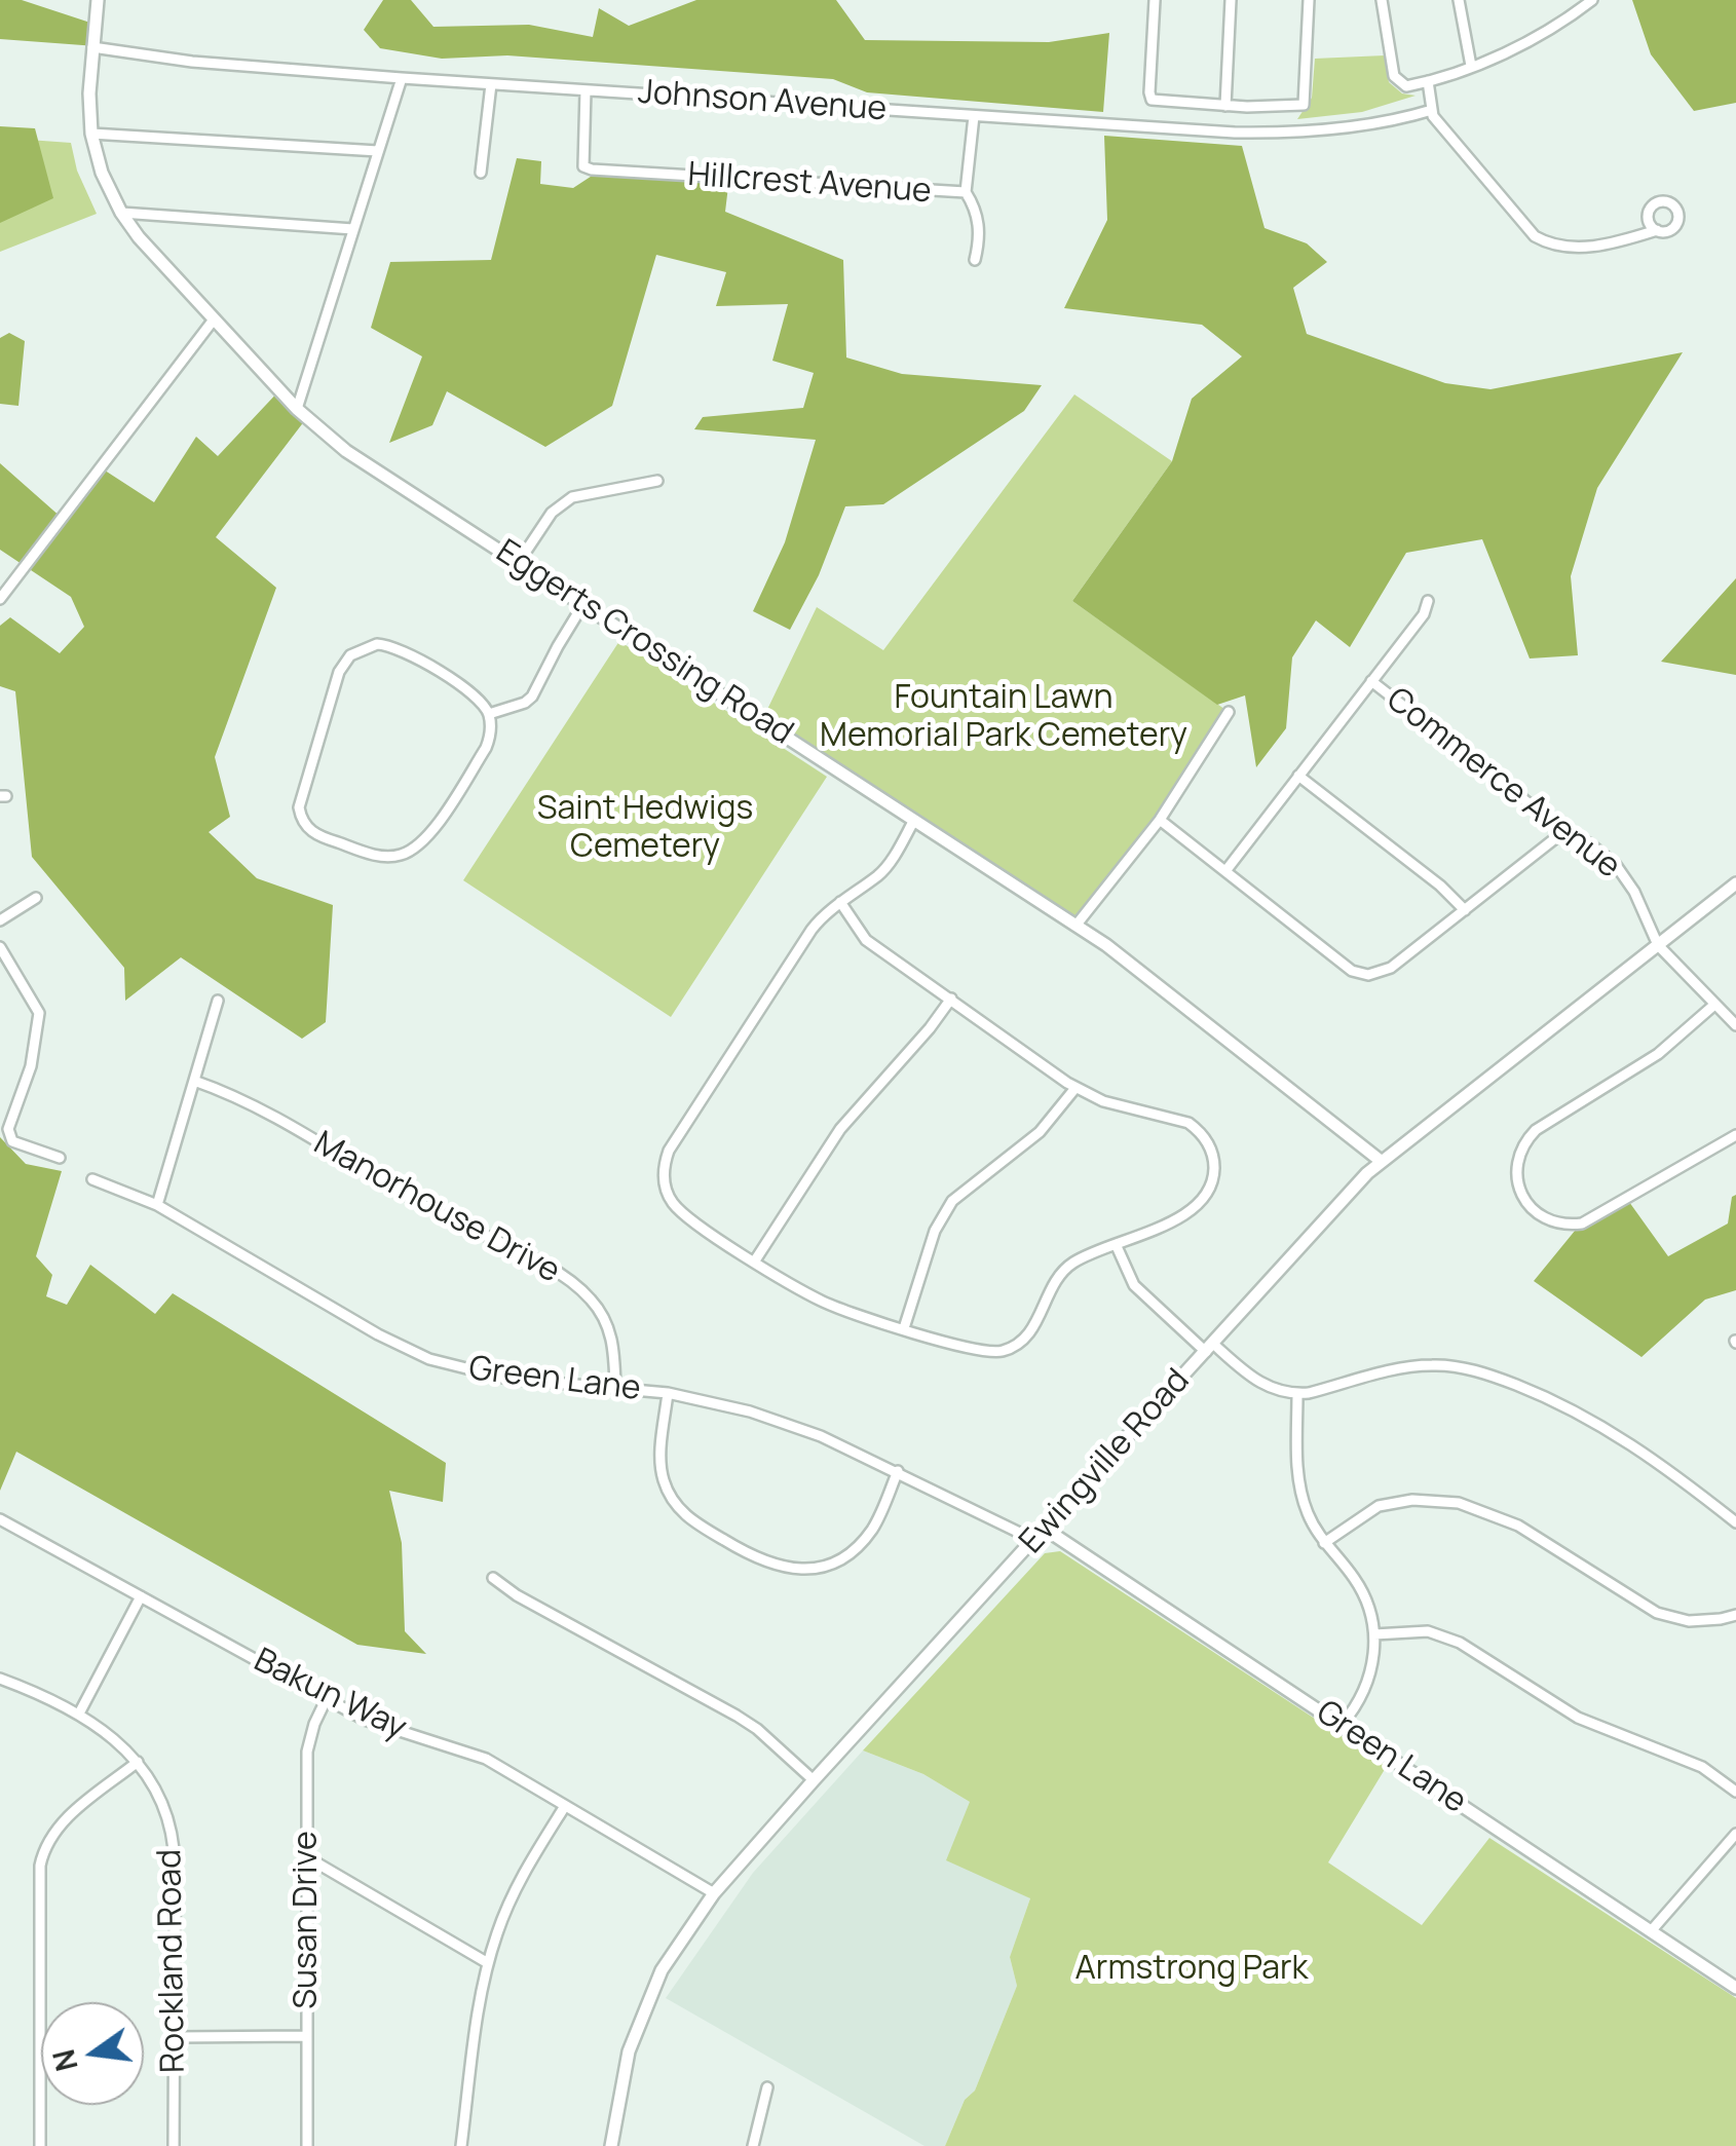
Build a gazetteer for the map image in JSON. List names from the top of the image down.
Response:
{
  "streets": {
    "street": [
      "Johnson Avenue",
      "Hillcrest Avenue",
      "Eggerts Crossing Road",
      "Commerce Avenue",
      "Manorhouse Drive",
      "Green Lane",
      "Ewingville Road",
      "Bakun Way",
      "Susan Drive",
      "Rockland Road"
    ]
  },
  "crossings": [
    ["Johnson Avenue", "Hillcrest Avenue"],
    ["Johnson Avenue", "Eggerts Crossing Road"],
    ["Eggerts Crossing Road", "Ewingville Road"],
    ["Commerce Avenue", "Ewingville Road"],
    ["Manorhouse Drive", "Green Lane"],
    ["Green Lane", "Ewingville Road"],
    ["Ewingville Road", "Bakun Way"],
    ["Bakun Way", "Susan Drive"]
  ],
  "parks": ["Fountain Lawn Memorial Park Cemetery", "Saint Hedwigs Cemetery", "Armstrong Park"],
  "north": "left"
}
